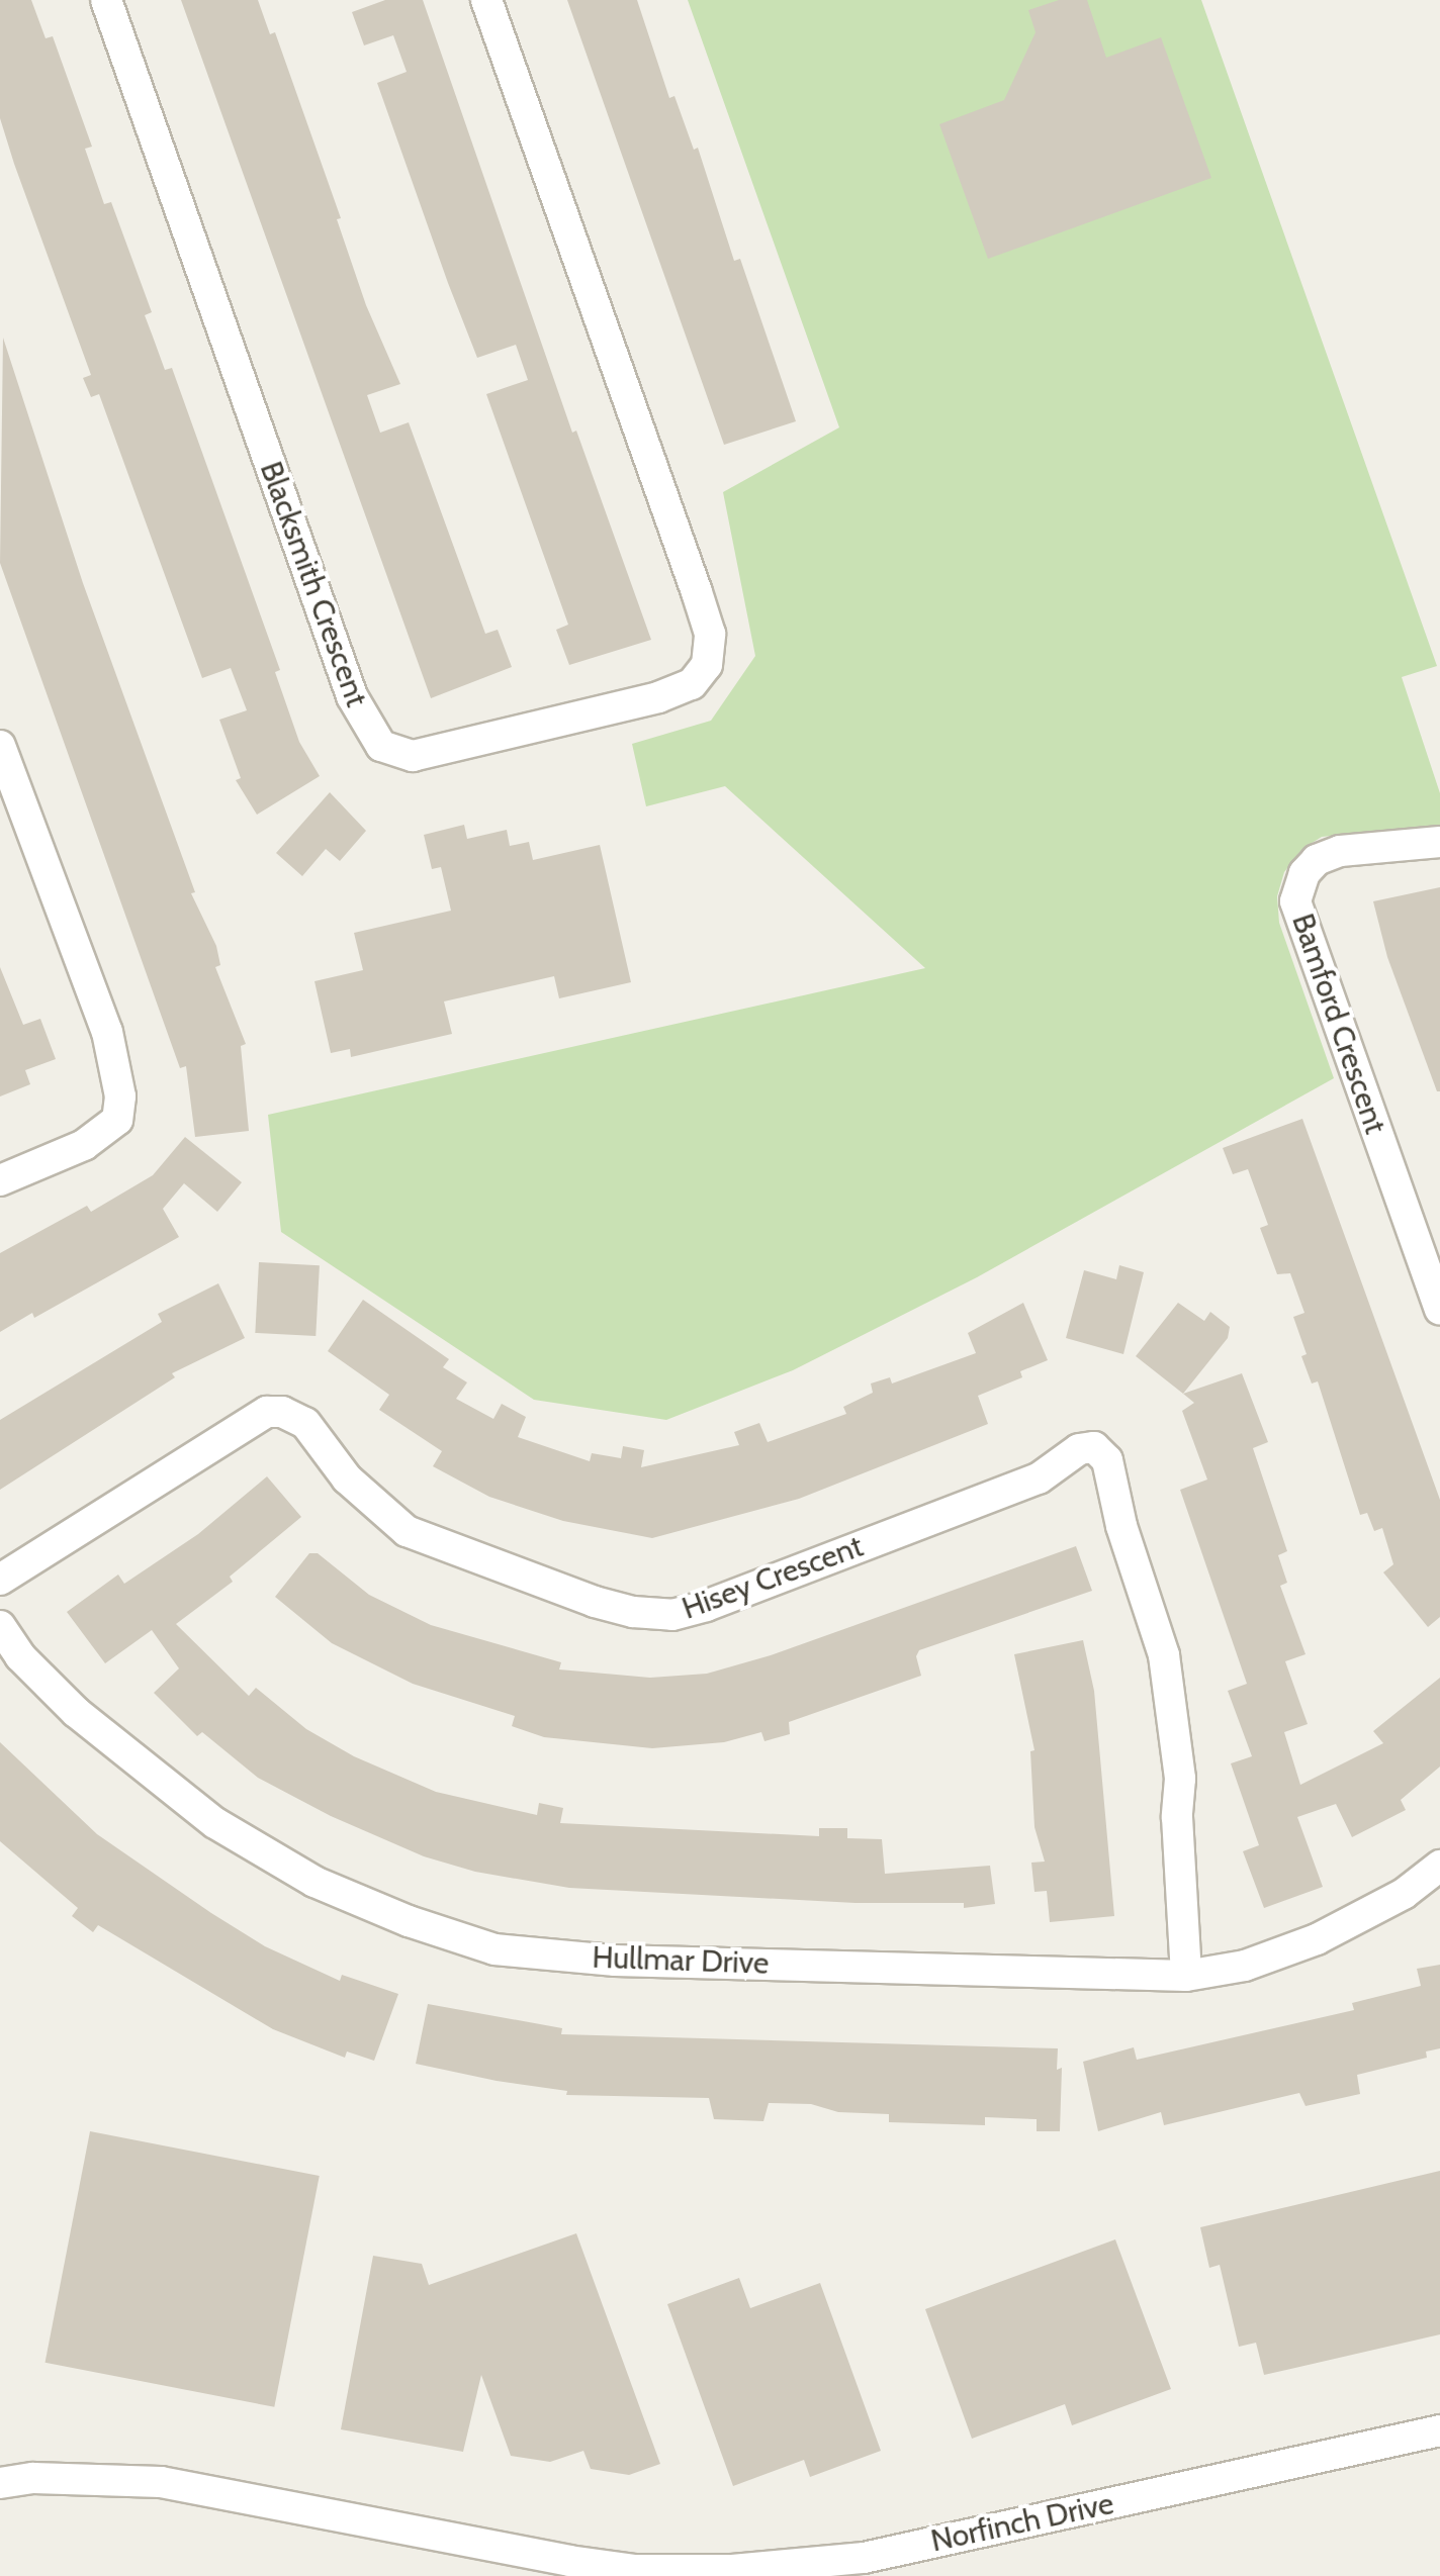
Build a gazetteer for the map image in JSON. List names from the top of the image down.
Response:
{
  "streets": {
    "street": [
      "Blacksmith Crescent",
      "Bamford Crescent",
      "Hisey Crescent",
      "Hullmar Drive",
      "Norfinch Drive"
    ]
  },
  "crossings": [
    ["Hisey Crescent", "Hullmar Drive"]
  ]
}
